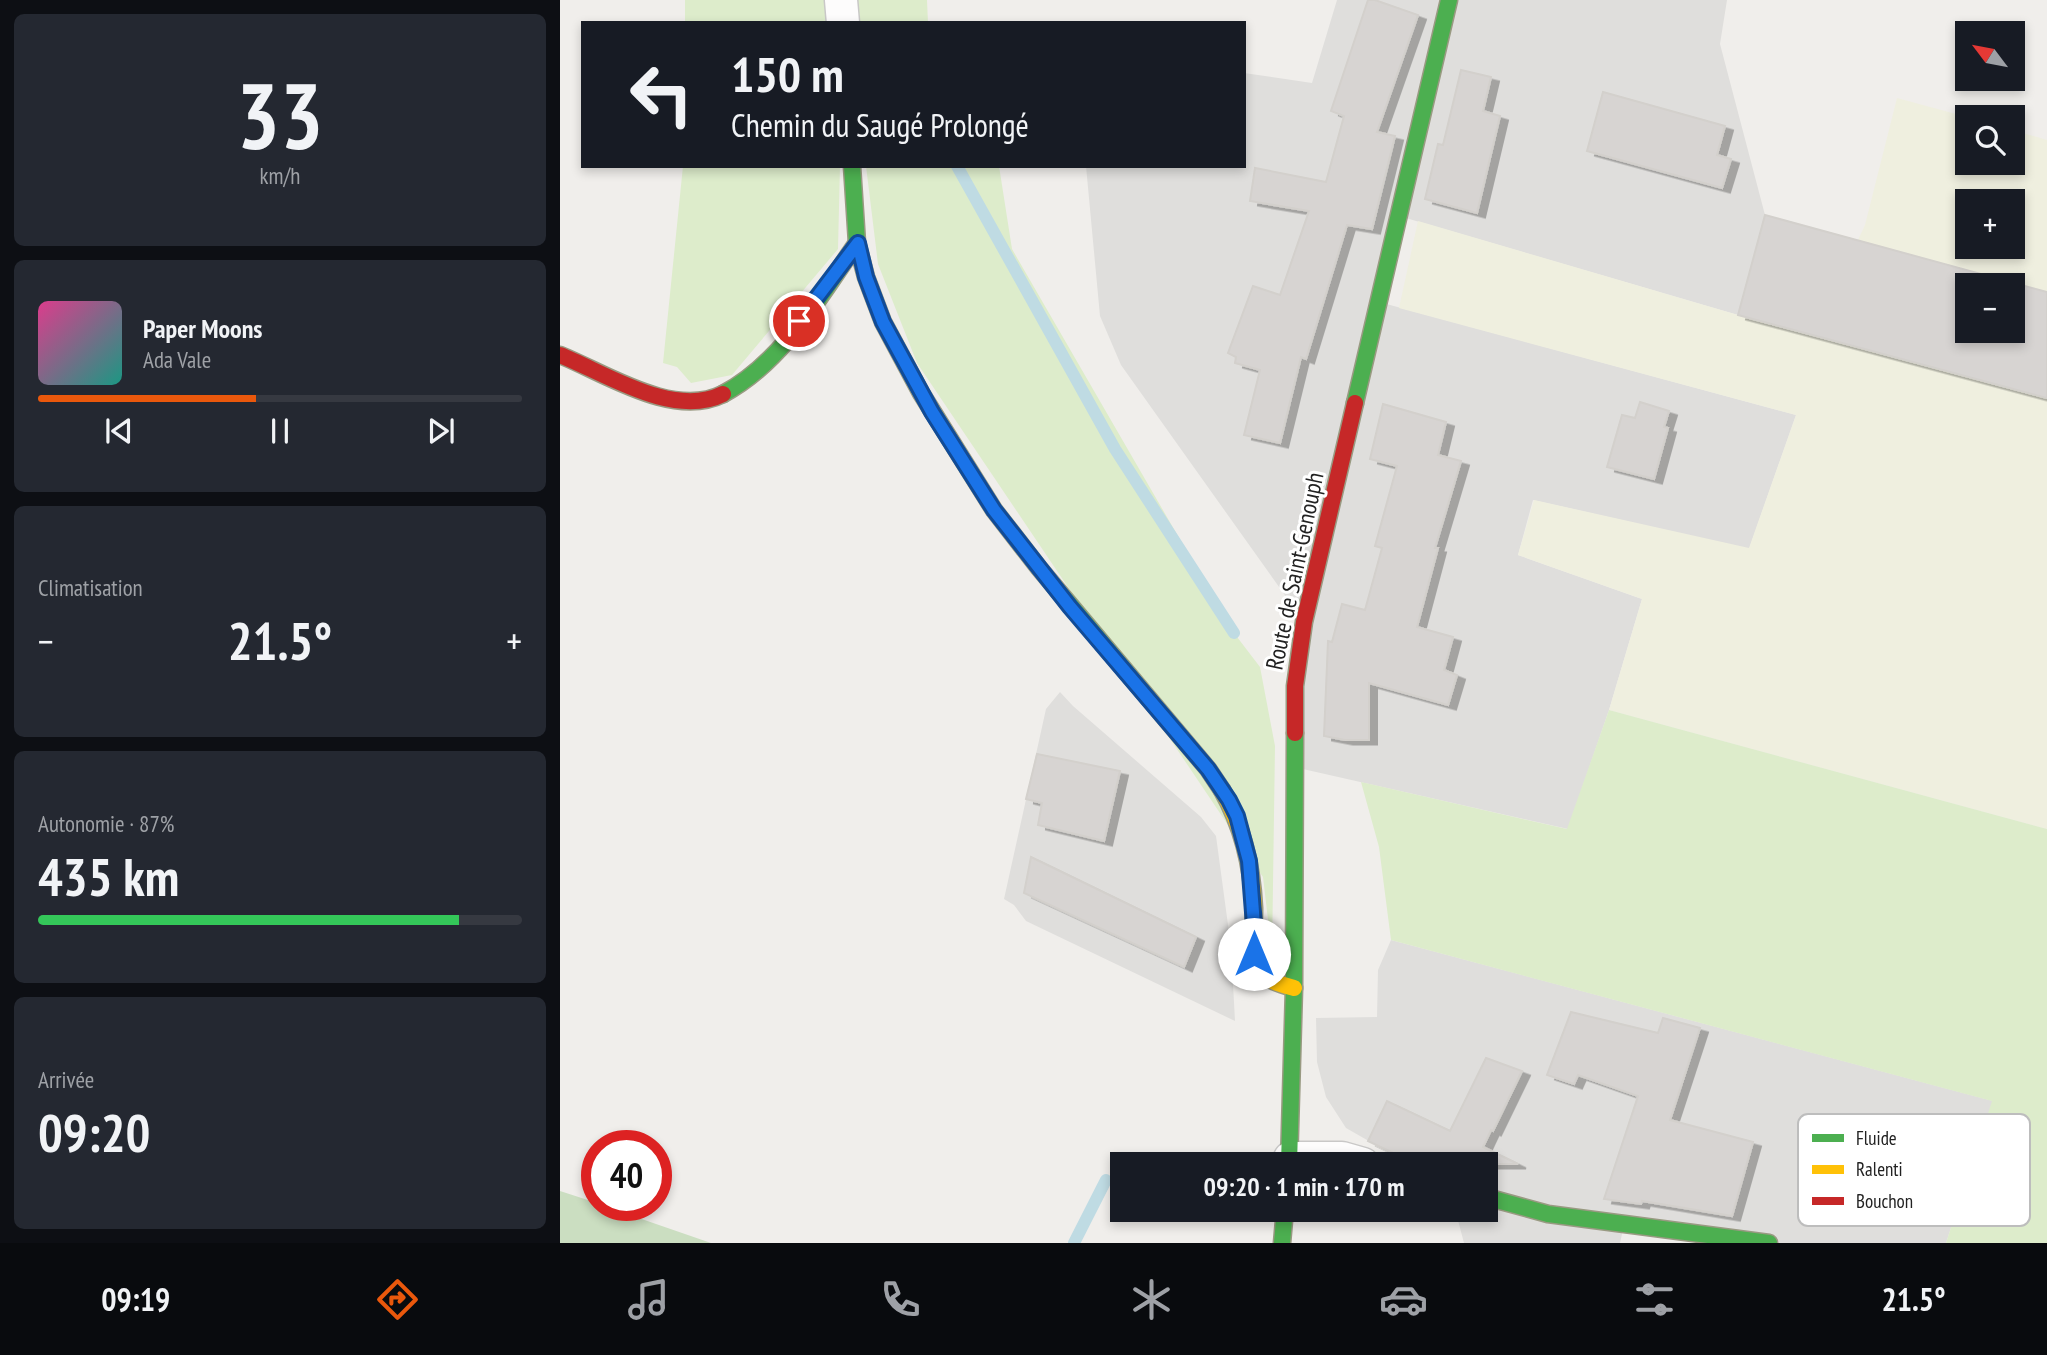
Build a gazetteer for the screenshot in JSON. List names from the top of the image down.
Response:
{
  "streets": {
    "street": ["Route de Saint-Genouph"]
  },
  "legend": ["Fluide", "Ralenti", "Bouchon"],
  "north": "top left",
  "page": {
    "tile": [
      ["33", "km/h"],
      "Climatisation",
      ["Autonomie · 87%", "435 km"],
      ["Arrivée", "09:20"]
    ],
    "map_buttons": ["+", "−"],
    "turn": ["150 m", "Chemin du Saugé Prolongé"],
    "song": ["Paper Moons", "Ada Vale"],
    "heat": ["−", "21.5°", "+"],
    "limit": "40",
    "trip": "09:20 · 1 min · 170 m",
    "tabs": ["09:19", "21.5°"]
  }
}
